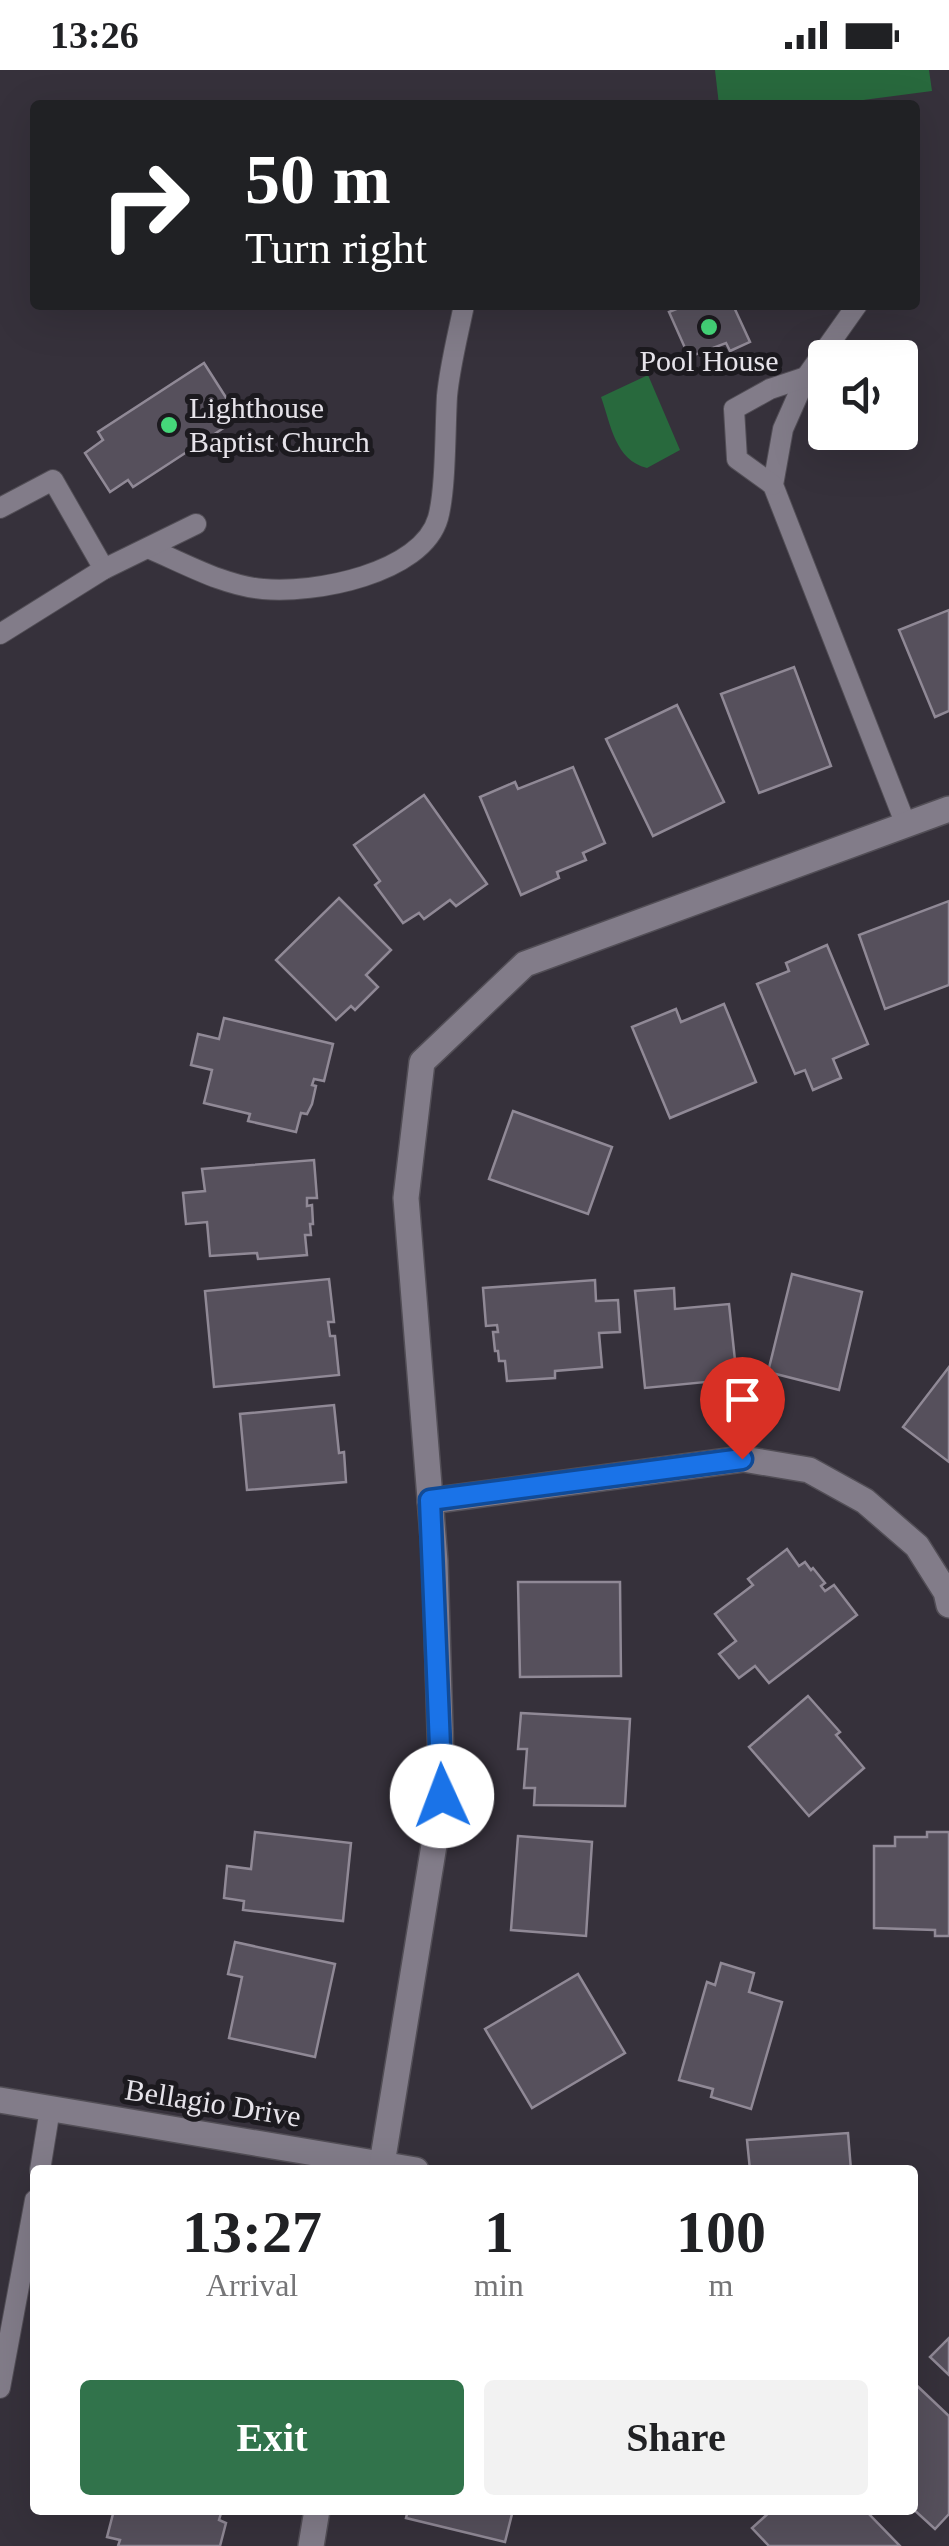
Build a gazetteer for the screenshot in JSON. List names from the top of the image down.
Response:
{
  "streets": {
    "street": ["Bellagio Drive"]
  },
  "places": ["Pool House", "Lighthouse Baptist Church"],
  "page": {
    "status": "13:26",
    "turn": ["50 m", "Turn right"],
    "eta": [
      "13:27",
      "Arrival",
      "1",
      "min",
      "100",
      "m"
    ],
    "buttons": ["Exit", "Share"]
  }
}
